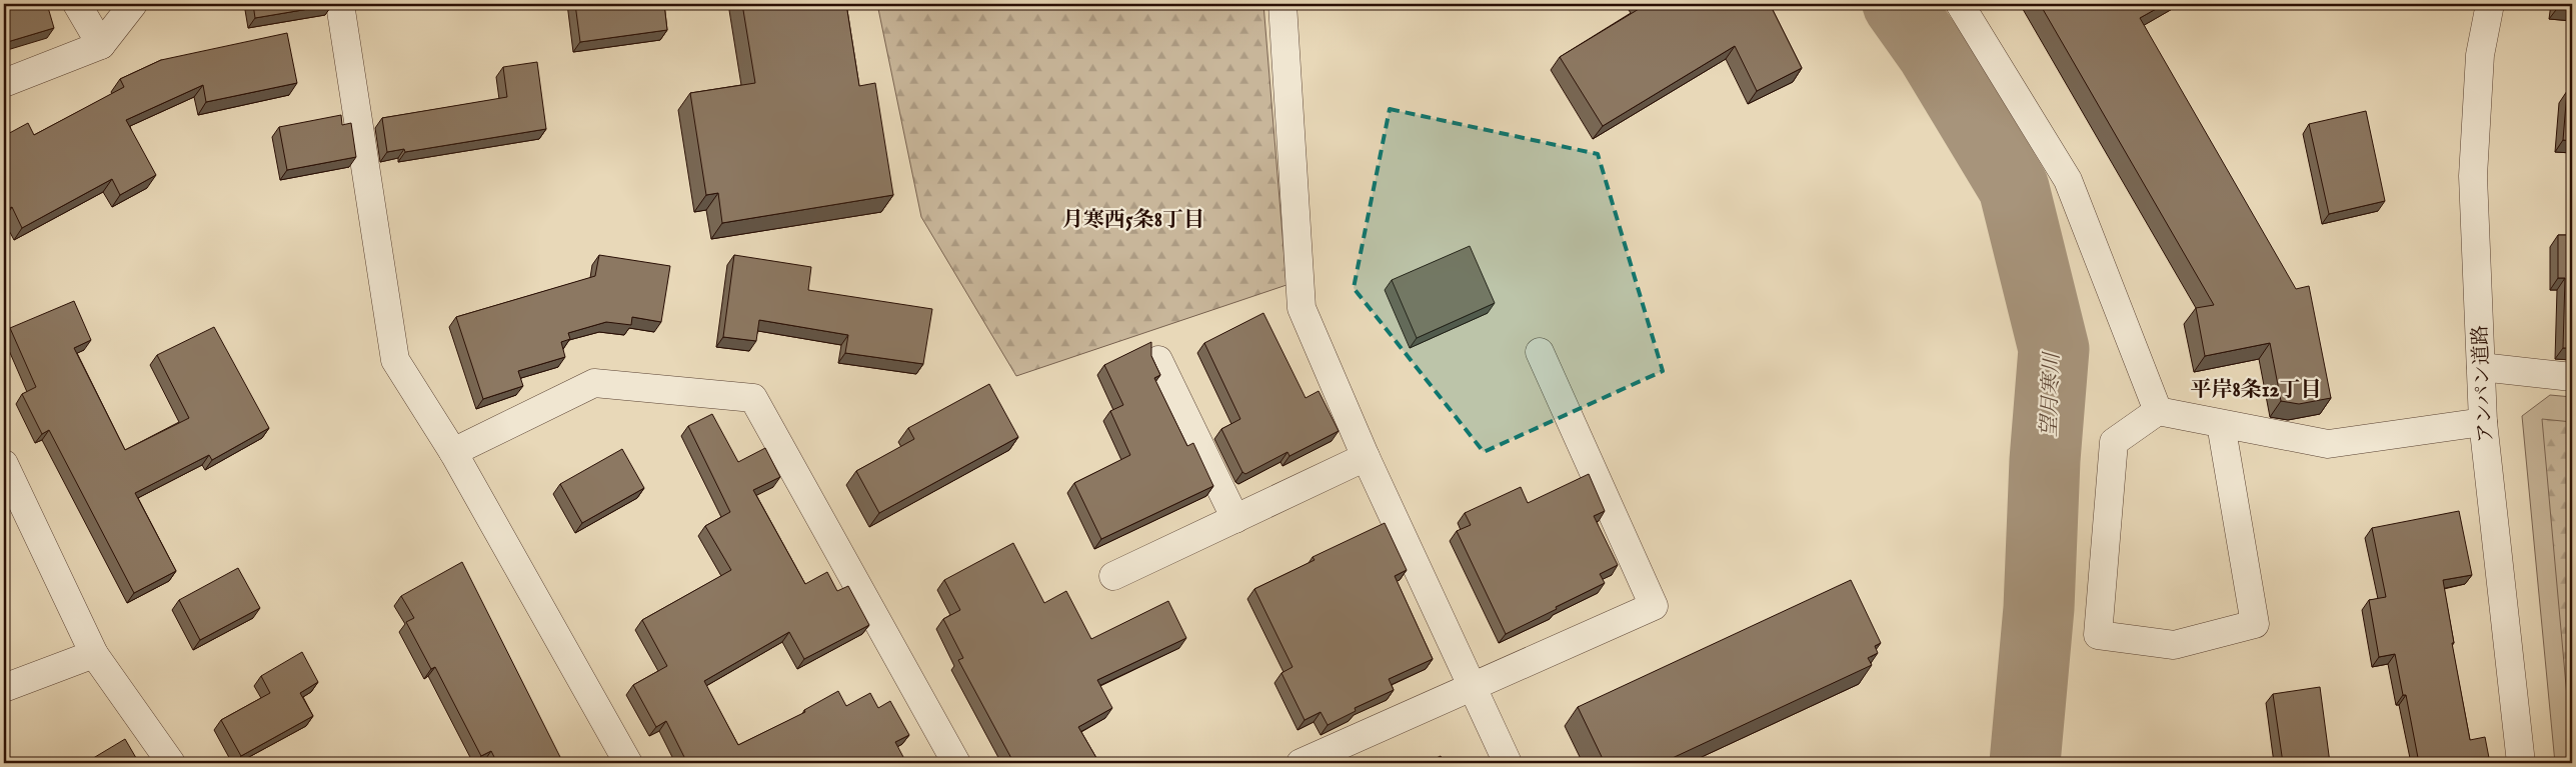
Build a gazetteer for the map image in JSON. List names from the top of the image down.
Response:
{
  "streets": {
    "street": ["アンパン道路"]
  },
  "districts": ["月寒西5条8丁目", "平岸8条12丁目"],
  "water": ["望月寒川"]
}
